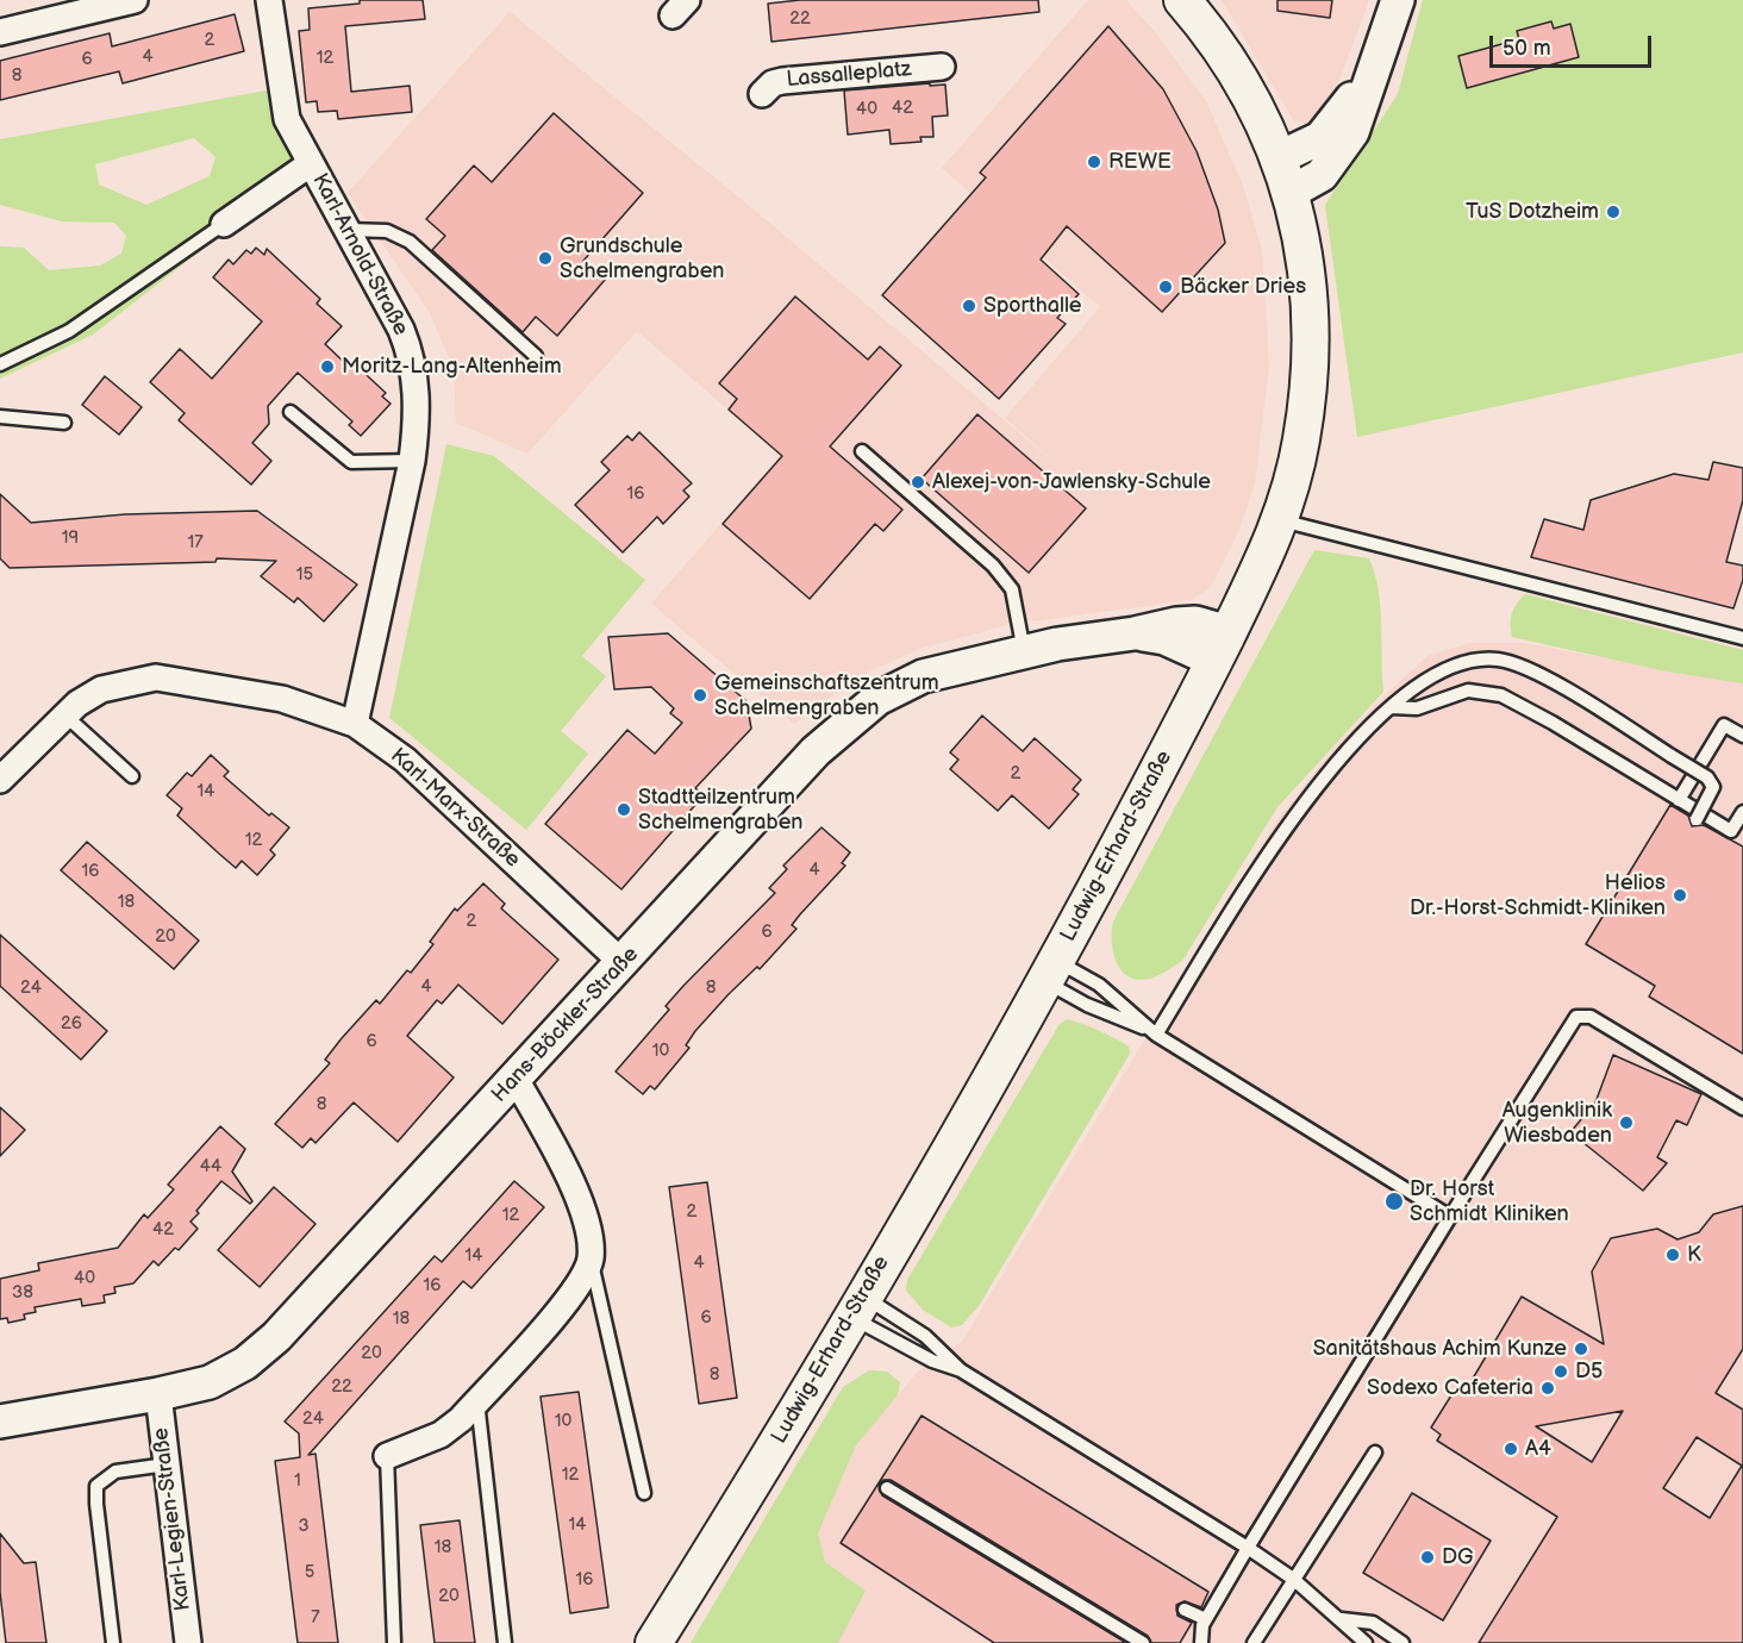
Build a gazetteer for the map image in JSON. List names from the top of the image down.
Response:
{
  "streets": {
    "main road": ["Ludwig-Erhard-Straße"],
    "street": [
      "Lassalleplatz",
      "Karl-Arnold-Straße",
      "Karl-Marx-Straße",
      "Hans-Böckler-Straße",
      "Karl-Legien-Straße"
    ]
  },
  "crossings": [
    ["Karl-Arnold-Straße", "Karl-Marx-Straße"],
    ["Karl-Marx-Straße", "Hans-Böckler-Straße"],
    ["Ludwig-Erhard-Straße", "Hans-Böckler-Straße"],
    ["Hans-Böckler-Straße", "Karl-Legien-Straße"]
  ],
  "places": [
    "REWE",
    "TuS Dotzheim",
    "Grundschule Schelmengraben",
    "Bäcker Dries",
    "Sporthalle",
    "Moritz-Lang-Altenheim",
    "Alexej-von-Jawlensky-Schule",
    "Gemeinschaftszentrum Schelmengraben",
    "Stadtteilzentrum Schelmengraben",
    "Helios Dr.-Horst-Schmidt-Kliniken",
    "Augenklinik Wiesbaden",
    "Dr. Horst Schmidt Kliniken",
    "K",
    "Sanitätshaus Achim Kunze",
    "D5",
    "Sodexo Cafeteria",
    "A4",
    "DG"
  ],
  "house_numbers": [
    "22",
    "2",
    "4",
    "12",
    "6",
    "8",
    "42",
    "40",
    "16",
    "19",
    "17",
    "15",
    "2",
    "14",
    "12",
    "4",
    "16",
    "18",
    "2",
    "6",
    "20",
    "4",
    "24",
    "8",
    "26",
    "6",
    "10",
    "8",
    "44",
    "2",
    "12",
    "42",
    "14",
    "4",
    "40",
    "16",
    "38",
    "6",
    "18",
    "20",
    "8",
    "22",
    "24",
    "10",
    "12",
    "1",
    "14",
    "3",
    "18",
    "5",
    "16",
    "20",
    "7"
  ],
  "scale_bar": "50 m"
}
